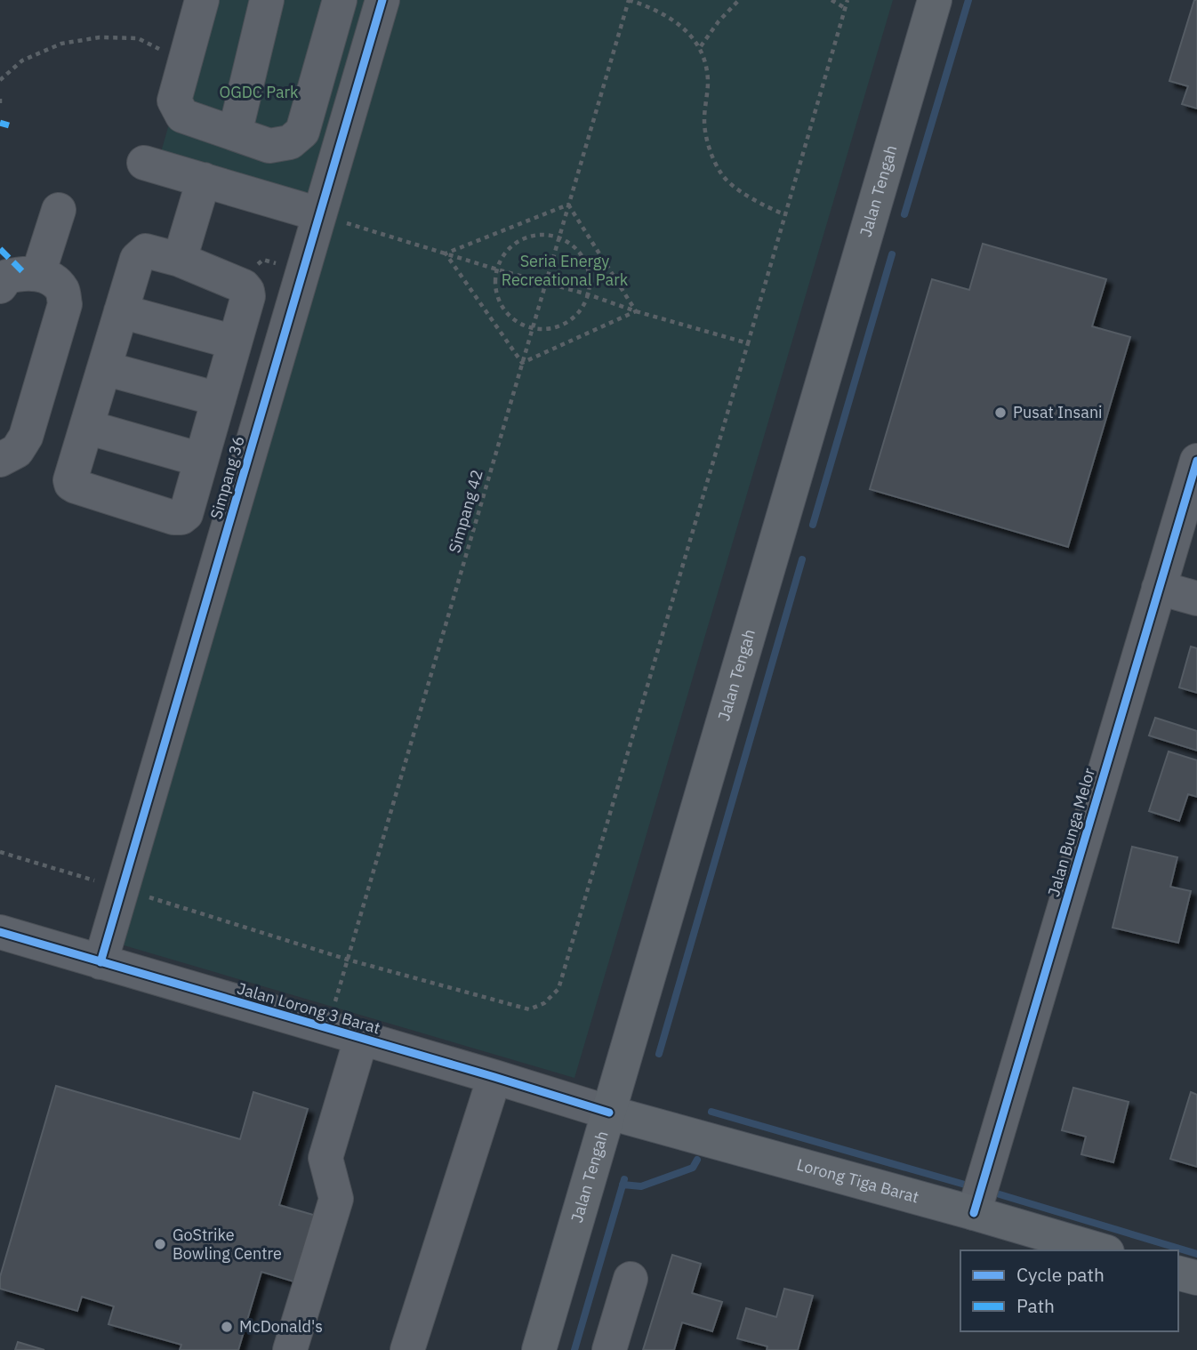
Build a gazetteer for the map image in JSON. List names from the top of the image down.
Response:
{
  "streets": {
    "main road": ["Jalan Tengah", "Lorong Tiga Barat"],
    "street": ["Simpang 36", "Jalan Bunga Melor", "Jalan Lorong 3 Barat"],
    "path": ["Simpang 42"]
  },
  "crossings": [
    ["Jalan Tengah", "Jalan Lorong 3 Barat"],
    ["Jalan Tengah", "Lorong Tiga Barat"],
    ["Simpang 36", "Jalan Lorong 3 Barat"],
    ["Simpang 42", "Jalan Lorong 3 Barat"],
    ["Jalan Bunga Melor", "Lorong Tiga Barat"],
    ["Jalan Lorong 3 Barat", "Lorong Tiga Barat"]
  ],
  "parks": ["OGDC Park", "Seria Energy Recreational Park"],
  "places": ["Pusat Insani", "GoStrike Bowling Centre", "McDonald's"],
  "legend": ["Cycle path", "Path"]
}
